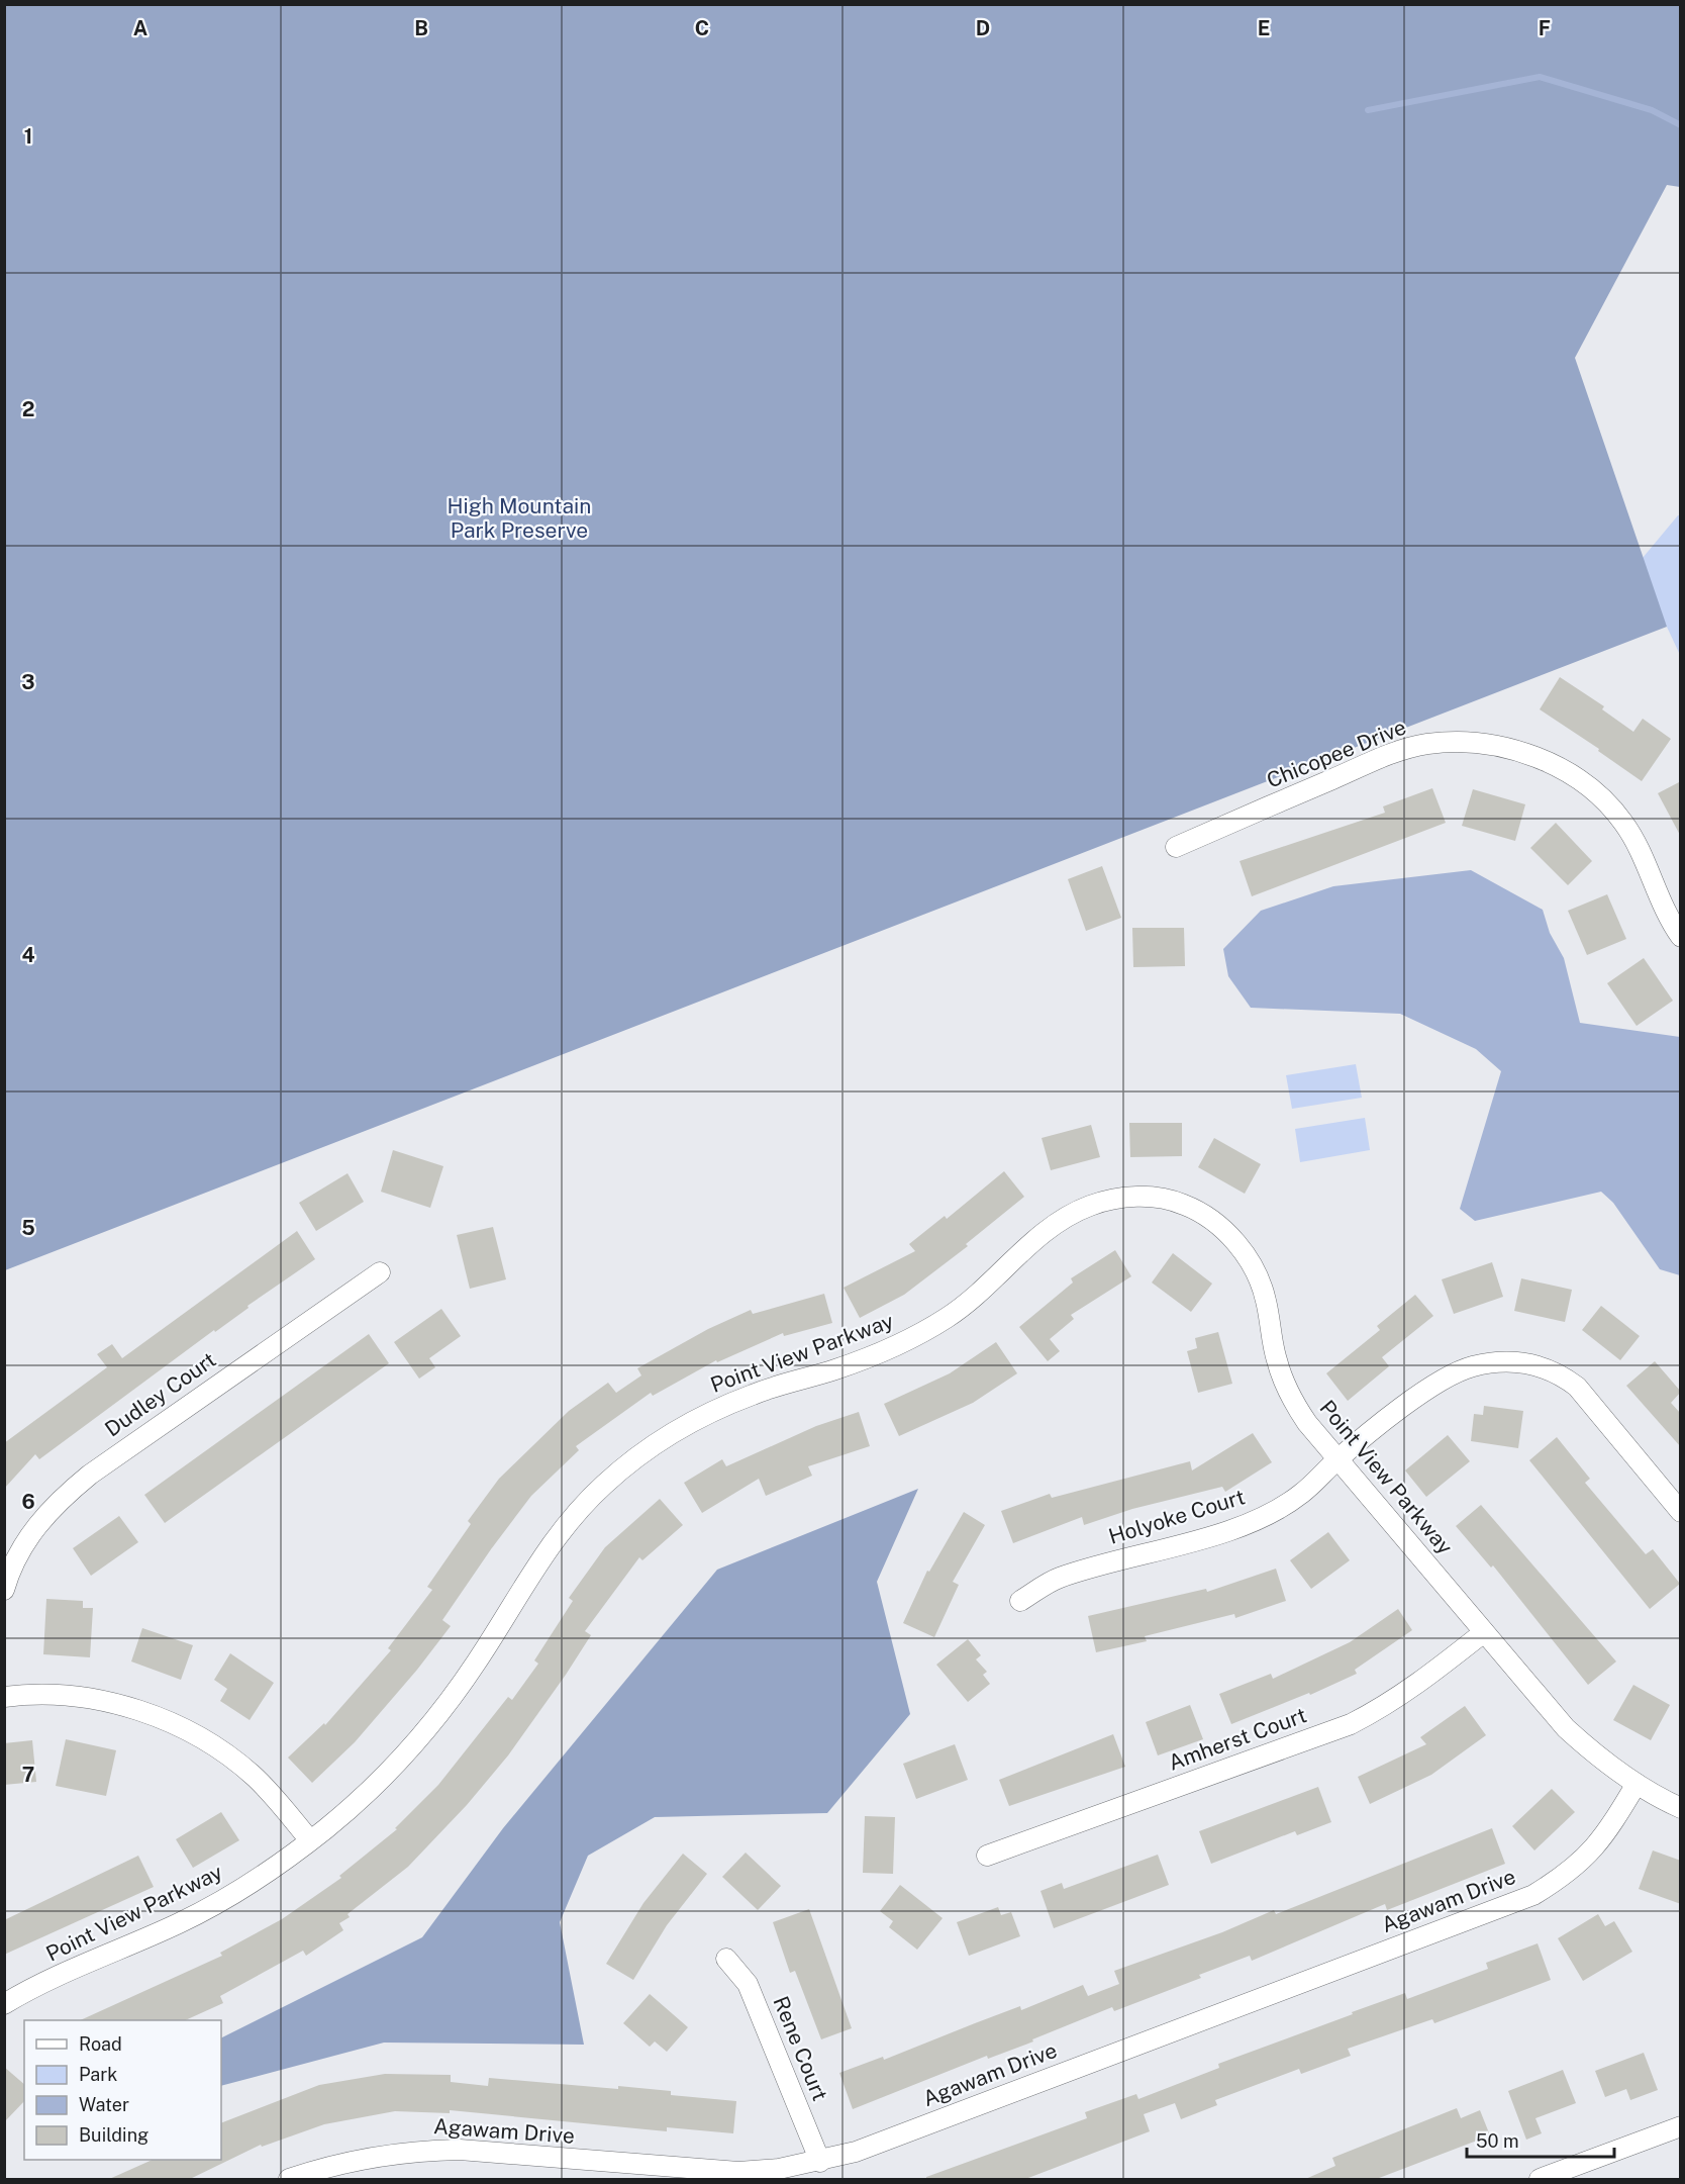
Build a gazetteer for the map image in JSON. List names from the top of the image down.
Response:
{
  "streets": {
    "street": [
      "Chicopee Drive",
      "Point View Parkway",
      "Dudley Court",
      "Holyoke Court",
      "Amherst Court",
      "Agawam Drive",
      "Rene Court"
    ]
  },
  "crossings": [
    ["Point View Parkway", "Holyoke Court"],
    ["Point View Parkway", "Amherst Court"],
    ["Point View Parkway", "Agawam Drive"],
    ["Agawam Drive", "Rene Court"]
  ],
  "parks": ["High Mountain Park Preserve"],
  "legend": [
    "Road",
    "Park",
    "Water",
    "Building"
  ],
  "scale_bar": "50 m",
  "grid": {
    "columns": [
      "A",
      "B",
      "C",
      "D",
      "E",
      "F"
    ],
    "rows": [
      "1",
      "2",
      "3",
      "4",
      "5",
      "6",
      "7"
    ]
  }
}
